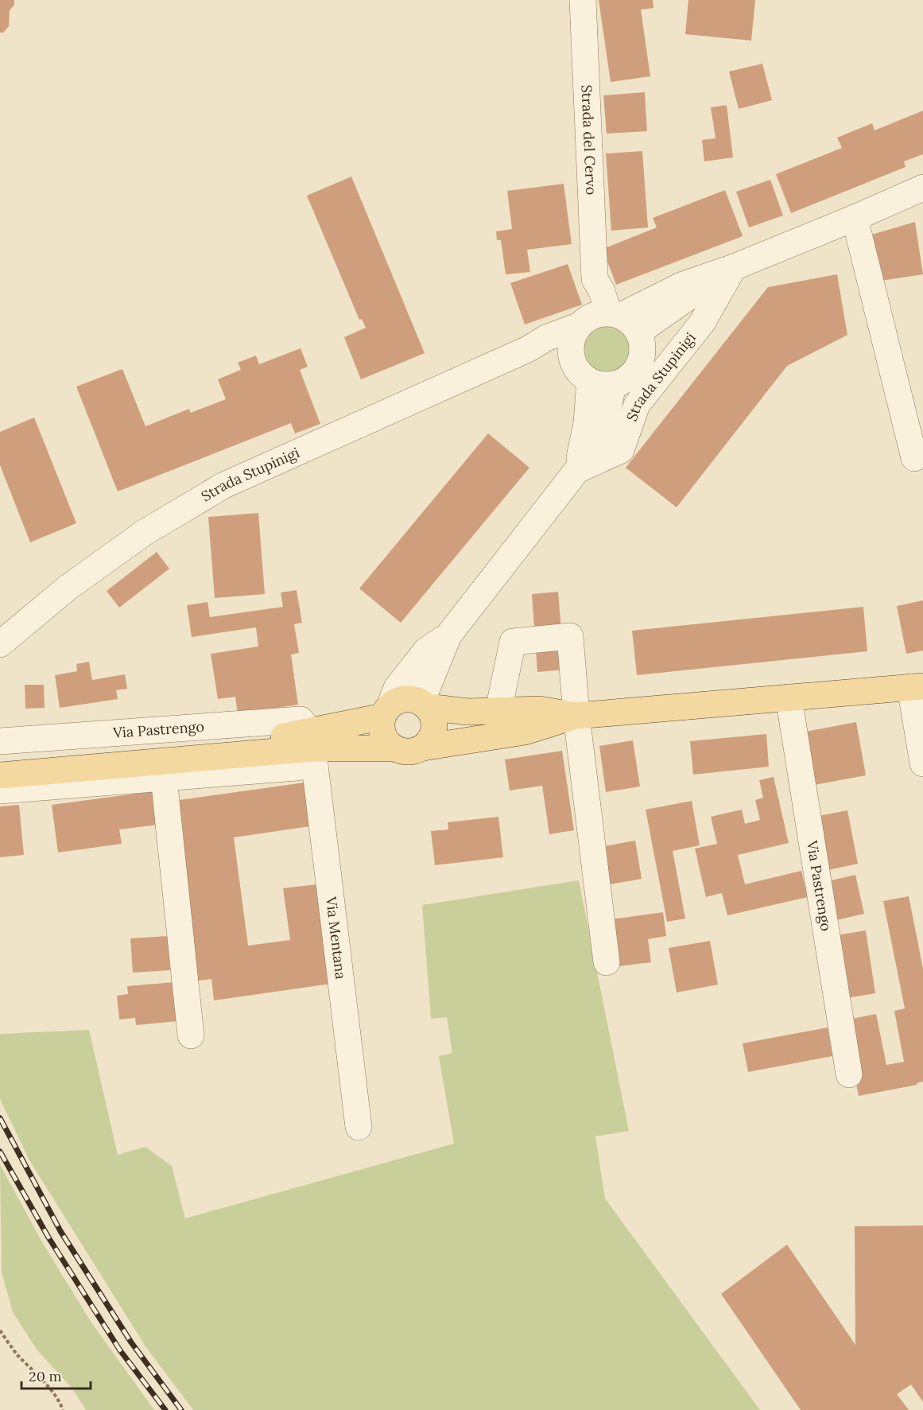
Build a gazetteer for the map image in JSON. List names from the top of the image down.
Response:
{
  "streets": {
    "main road": ["Via Pastrengo"],
    "street": ["Strada del Cervo", "Strada Stupinigi", "Via Mentana"]
  },
  "crossings": [
    ["Strada del Cervo", "Strada Stupinigi"],
    ["Strada Stupinigi", "Via Pastrengo"],
    ["Via Pastrengo", "Via Mentana"]
  ],
  "scale_bar": "20 m"
}
